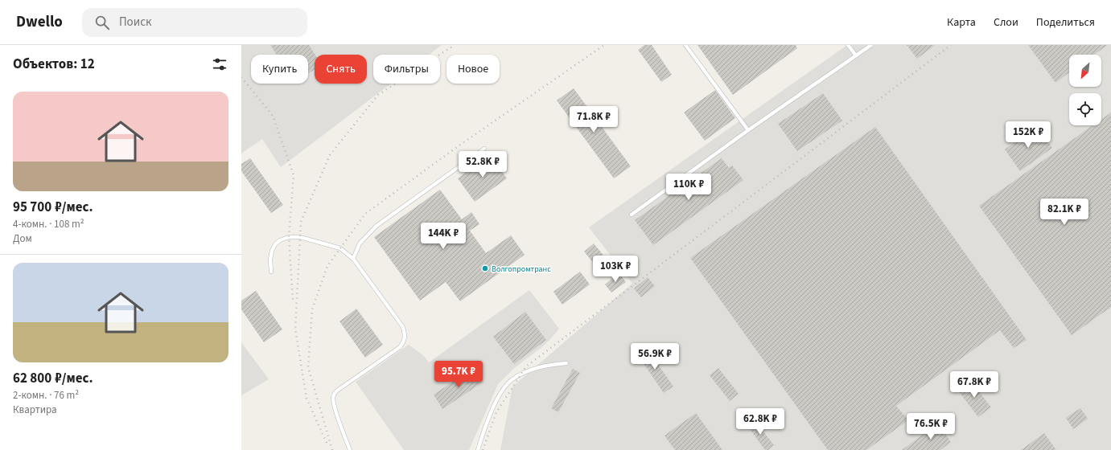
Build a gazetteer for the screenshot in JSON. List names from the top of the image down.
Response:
{
  "places": ["Волгопромтранс"],
  "north": "bottom left",
  "page": {
    "header": "Dwello",
    "search": "Поиск",
    "nav": ["Карта", "Слои", "Поделиться"],
    "heading": "Объектов: 12",
    "chip": [
      "Купить",
      "Снять",
      "Фильтры",
      "Новое"
    ],
    "list": [
      {
        "name": "95 700 ₽/мес.",
        "note": "4-комн. · 108 m² · Дом"
      },
      {
        "name": "62 800 ₽/мес.",
        "note": "2-комн. · 76 m² · Квартира"
      }
    ],
    "price": [
      "71.8K ₽",
      "152K ₽",
      "52.8K ₽",
      "110K ₽",
      "82.1K ₽",
      "144K ₽",
      "103K ₽",
      "56.9K ₽",
      "95.7K ₽",
      "67.8K ₽",
      "62.8K ₽",
      "76.5K ₽"
    ]
  }
}
